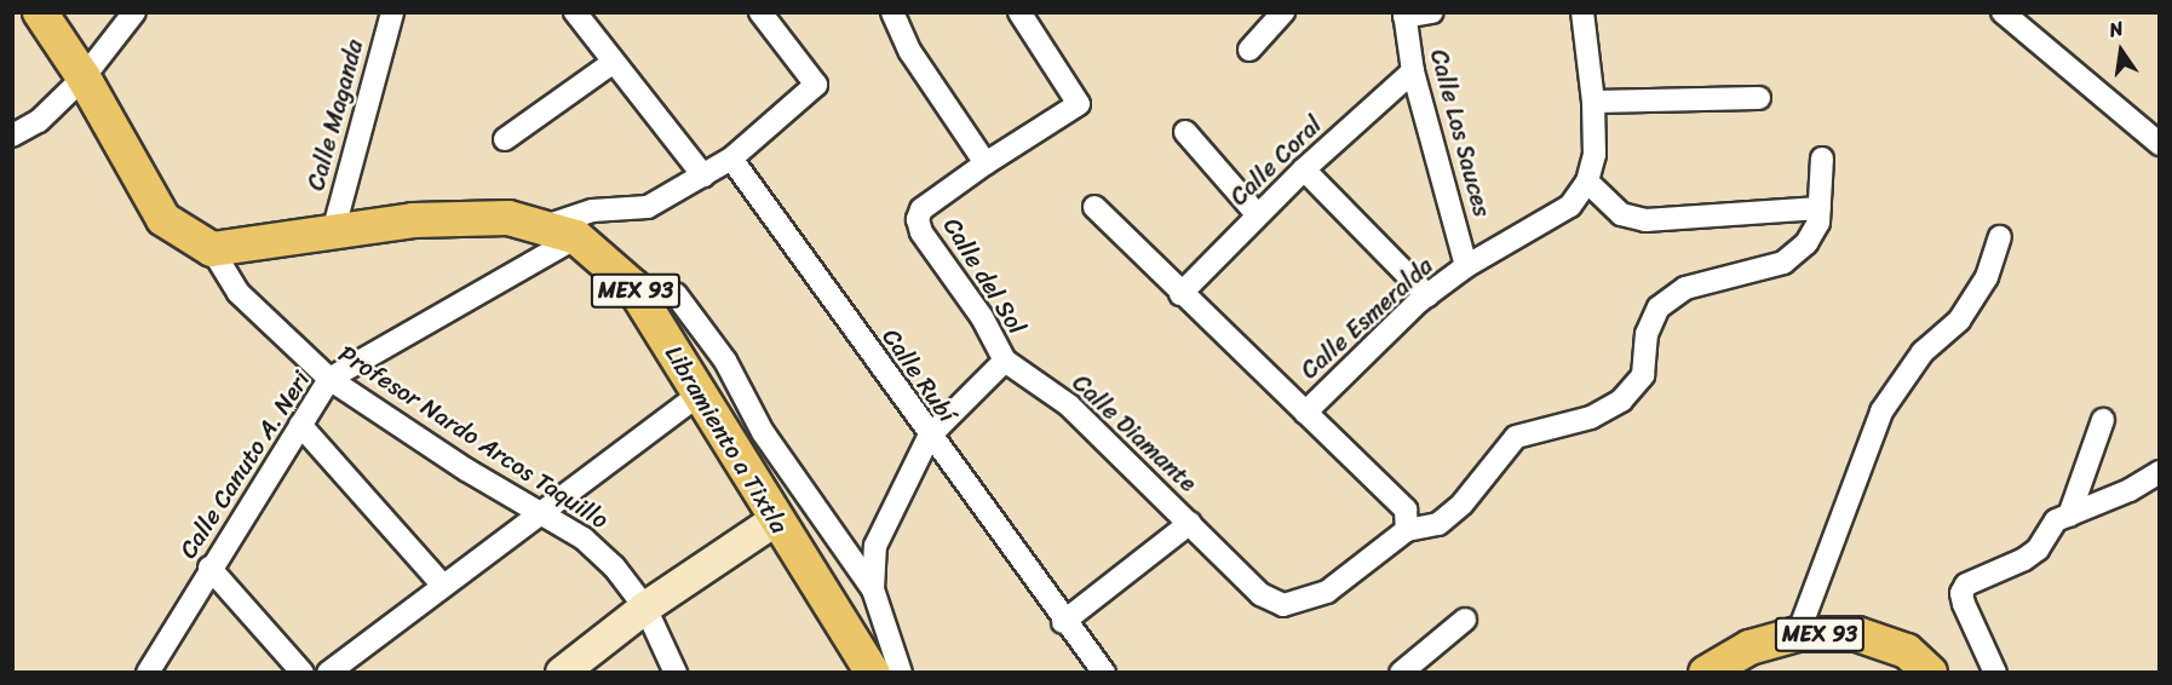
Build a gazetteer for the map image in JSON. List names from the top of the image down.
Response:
{
  "streets": {
    "main road": ["MEX 93", "Libramiento a Tixtla"],
    "street": [
      "Calle Maganda",
      "Calle Los Sauces",
      "Calle Coral",
      "Calle del Sol",
      "Calle Esmeralda",
      "Calle Rubí",
      "Calle Diamante",
      "Profesor Nardo Arcos Taquillo",
      "Calle Canuto A. Neri"
    ]
  },
  "crossings": [
    ["Calle Maganda", "Libramiento a Tixtla"],
    ["Calle Los Sauces", "Calle Coral"],
    ["Calle Los Sauces", "Calle Esmeralda"],
    ["Calle del Sol", "Calle Diamante"],
    ["Profesor Nardo Arcos Taquillo", "Libramiento a Tixtla"],
    ["Profesor Nardo Arcos Taquillo", "Calle Canuto A. Neri"],
    ["Libramiento a Tixtla", "Calle Canuto A. Neri"]
  ],
  "north": "top"
}
